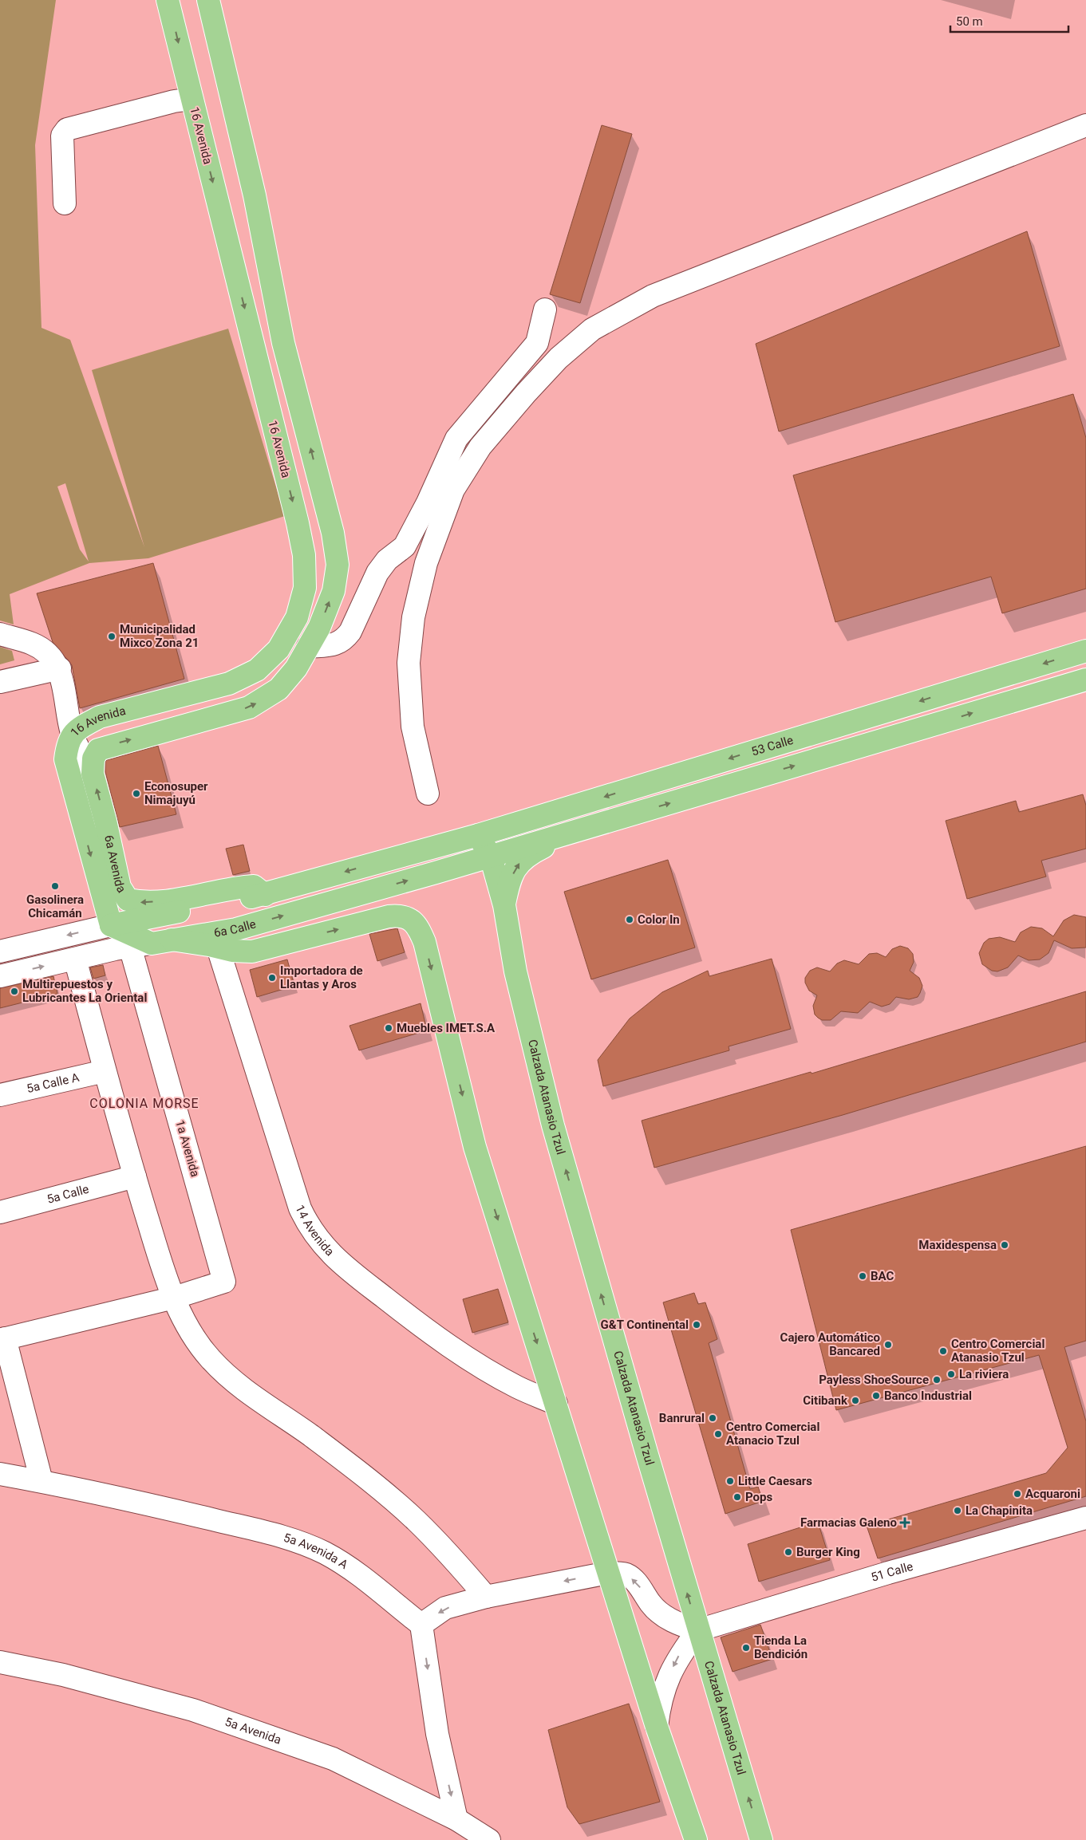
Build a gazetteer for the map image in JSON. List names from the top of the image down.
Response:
{
  "streets": {
    "main road": [
      "16 Avenida",
      "53 Calle",
      "6a Avenida",
      "6a Calle",
      "Calzada Atanasio Tzul"
    ],
    "street": [
      "5a Calle A",
      "1a Avenida",
      "5a Calle",
      "14 Avenida",
      "5a Avenida A",
      "51 Calle",
      "5a Avenida"
    ]
  },
  "crossings": [
    ["16 Avenida", "6a Avenida"],
    ["53 Calle", "Calzada Atanasio Tzul"],
    ["6a Calle", "Calzada Atanasio Tzul"],
    ["6a Calle", "1a Avenida"],
    ["Calzada Atanasio Tzul", "51 Calle"]
  ],
  "districts": ["COLONIA MORSE"],
  "places": {
    "other": [
      "Municipalidad Mixco Zona 21",
      "Econosuper Nimajuyú",
      "Gasolinera Chicamán",
      "Color In",
      "Importadora de Llantas y Aros",
      "Multirepuestos y Lubricantes La Oriental",
      "Muebles IMET.S.A",
      "Maxidespensa",
      "BAC",
      "G&T Continental",
      "Cajero Automático Bancared",
      "Centro Comercial Atanasio Tzul",
      "La riviera",
      "Payless ShoeSource",
      "Banco Industrial",
      "Citibank",
      "Banrural",
      "Centro Comercial Atanacio Tzul",
      "Little Caesars",
      "Acquaroni",
      "Pops",
      "La Chapinita",
      "Burger King",
      "Tienda La Bendición"
    ],
    "health": ["Farmacias Galeno"]
  },
  "scale_bar": "50 m"
}
